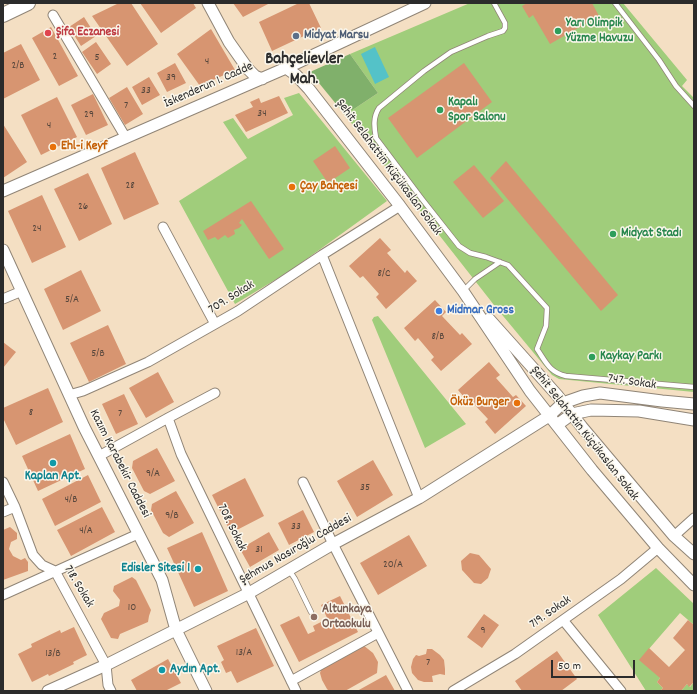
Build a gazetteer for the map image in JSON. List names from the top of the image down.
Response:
{
  "streets": {
    "street": [
      "İskenderun 1. Cadde",
      "Şehit Selahattin Küçükaslan Sokak",
      "709. Sokak",
      "747. Sokak",
      "Kazım Karabekir Caddesi",
      "708. Sokak",
      "Şehmus Nasıroğlu Caddesi",
      "718. Sokak",
      "719. Sokak"
    ]
  },
  "crossings": [
    ["İskenderun 1. Cadde", "Şehit Selahattin Küçükaslan Sokak"],
    ["Şehit Selahattin Küçükaslan Sokak", "709. Sokak"],
    ["Şehit Selahattin Küçükaslan Sokak", "747. Sokak"],
    ["Şehit Selahattin Küçükaslan Sokak", "Şehmus Nasıroğlu Caddesi"],
    ["Şehit Selahattin Küçükaslan Sokak", "719. Sokak"],
    ["709. Sokak", "Kazım Karabekir Caddesi"],
    ["747. Sokak", "Şehmus Nasıroğlu Caddesi"],
    ["Kazım Karabekir Caddesi", "Şehmus Nasıroğlu Caddesi"],
    ["708. Sokak", "Şehmus Nasıroğlu Caddesi"],
    ["Şehmus Nasıroğlu Caddesi", "718. Sokak"]
  ],
  "districts": ["Bahçelievler Mah."],
  "places": [
    "Yarı Olimpik Yüzme Havuzu",
    "Şifa Eczanesi",
    "Midyat Marsu",
    "Kapalı Spor Salonu",
    "Ehl-i Keyf",
    "Çay Bahçesi",
    "Midyat Stadı",
    "Midmar Gross",
    "Kaykay Parkı",
    "Öküz Burger",
    "Kaplan Apt.",
    "Edisler Sitesi 1",
    "Altunkaya Ortaokulu",
    "Aydın Apt."
  ],
  "house_numbers": [
    "2",
    "5",
    "4",
    "2/B",
    "39",
    "33",
    "7",
    "34",
    "29",
    "4",
    "28",
    "26",
    "24",
    "8/C",
    "5/A",
    "8/B",
    "5/B",
    "8",
    "7",
    "9/A",
    "35",
    "4/B",
    "9/B",
    "33",
    "4/A",
    "31",
    "20/A",
    "10",
    "9",
    "13/A",
    "13/B",
    "7"
  ],
  "scale_bar": "50 m"
}
